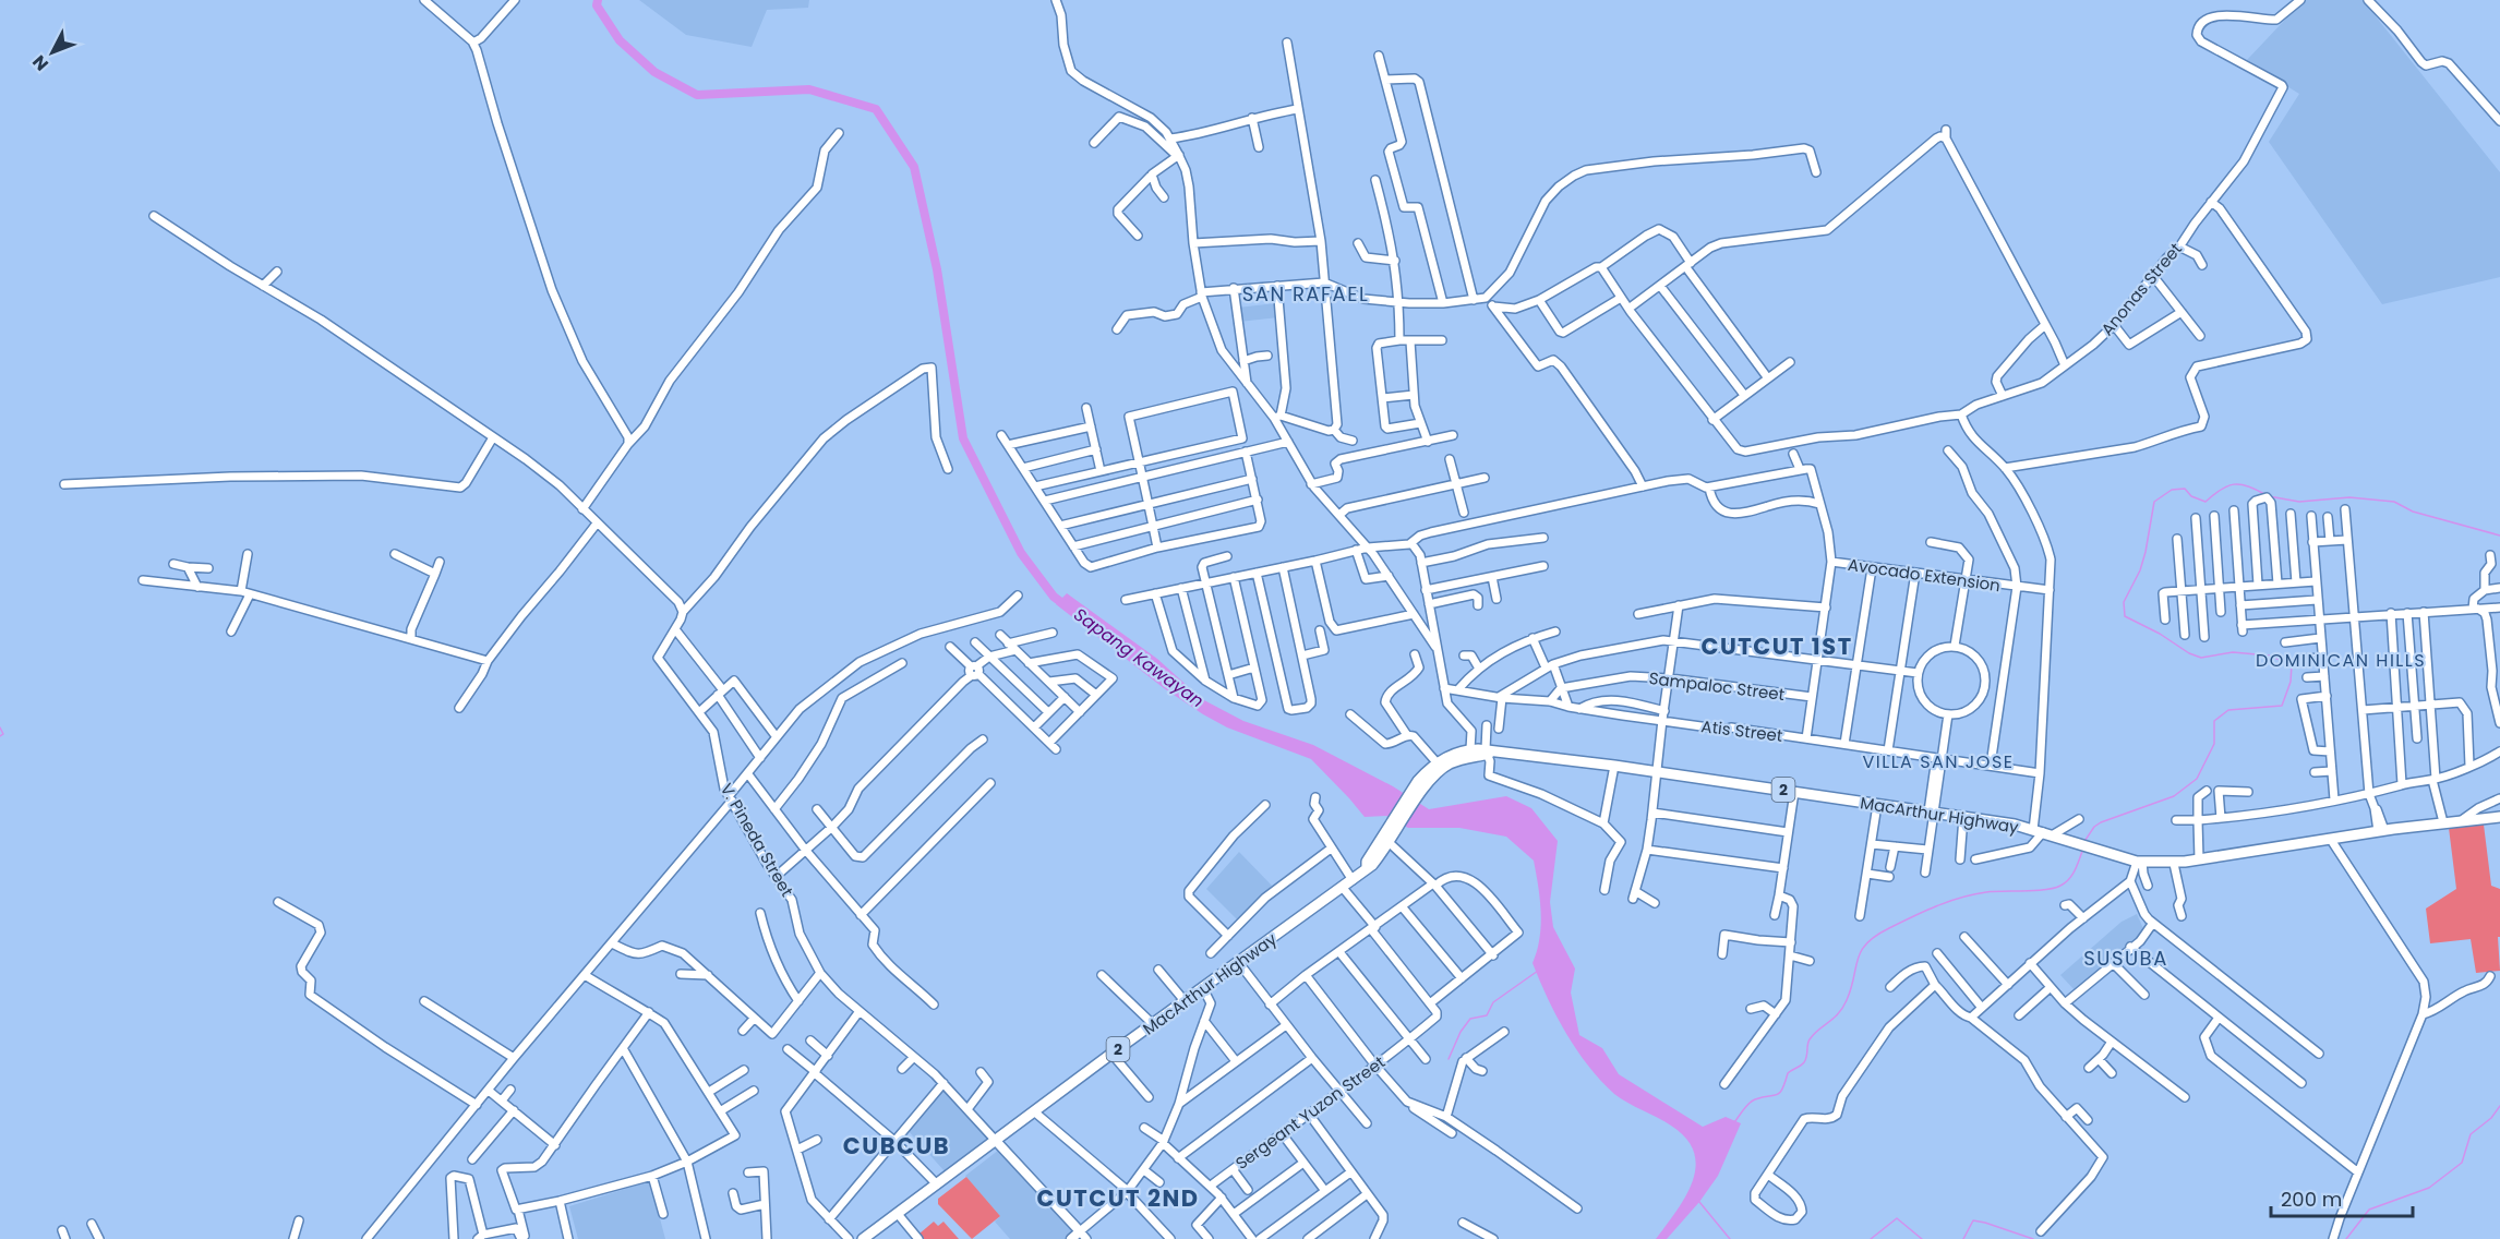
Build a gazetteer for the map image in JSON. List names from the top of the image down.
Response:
{
  "streets": {
    "highway": ["2", "MacArthur Highway"],
    "main road": ["V. Pineda Street"],
    "street": [
      "Anonas Street",
      "Avocado Extension",
      "Sampaloc Street",
      "Atis Street",
      "Sergeant Yuzon Street"
    ]
  },
  "crossings": [
    ["MacArthur Highway", "V. Pineda Street"]
  ],
  "districts": [
    "SAN RAFAEL",
    "CUTCUT 1ST",
    "DOMINICAN HILLS",
    "VILLA SAN JOSE",
    "SUSUBA",
    "CUBCUB",
    "CUTCUT 2ND"
  ],
  "water": ["Sapang Kawayan"],
  "scale_bar": "200 m",
  "north": "bottom left"
}
